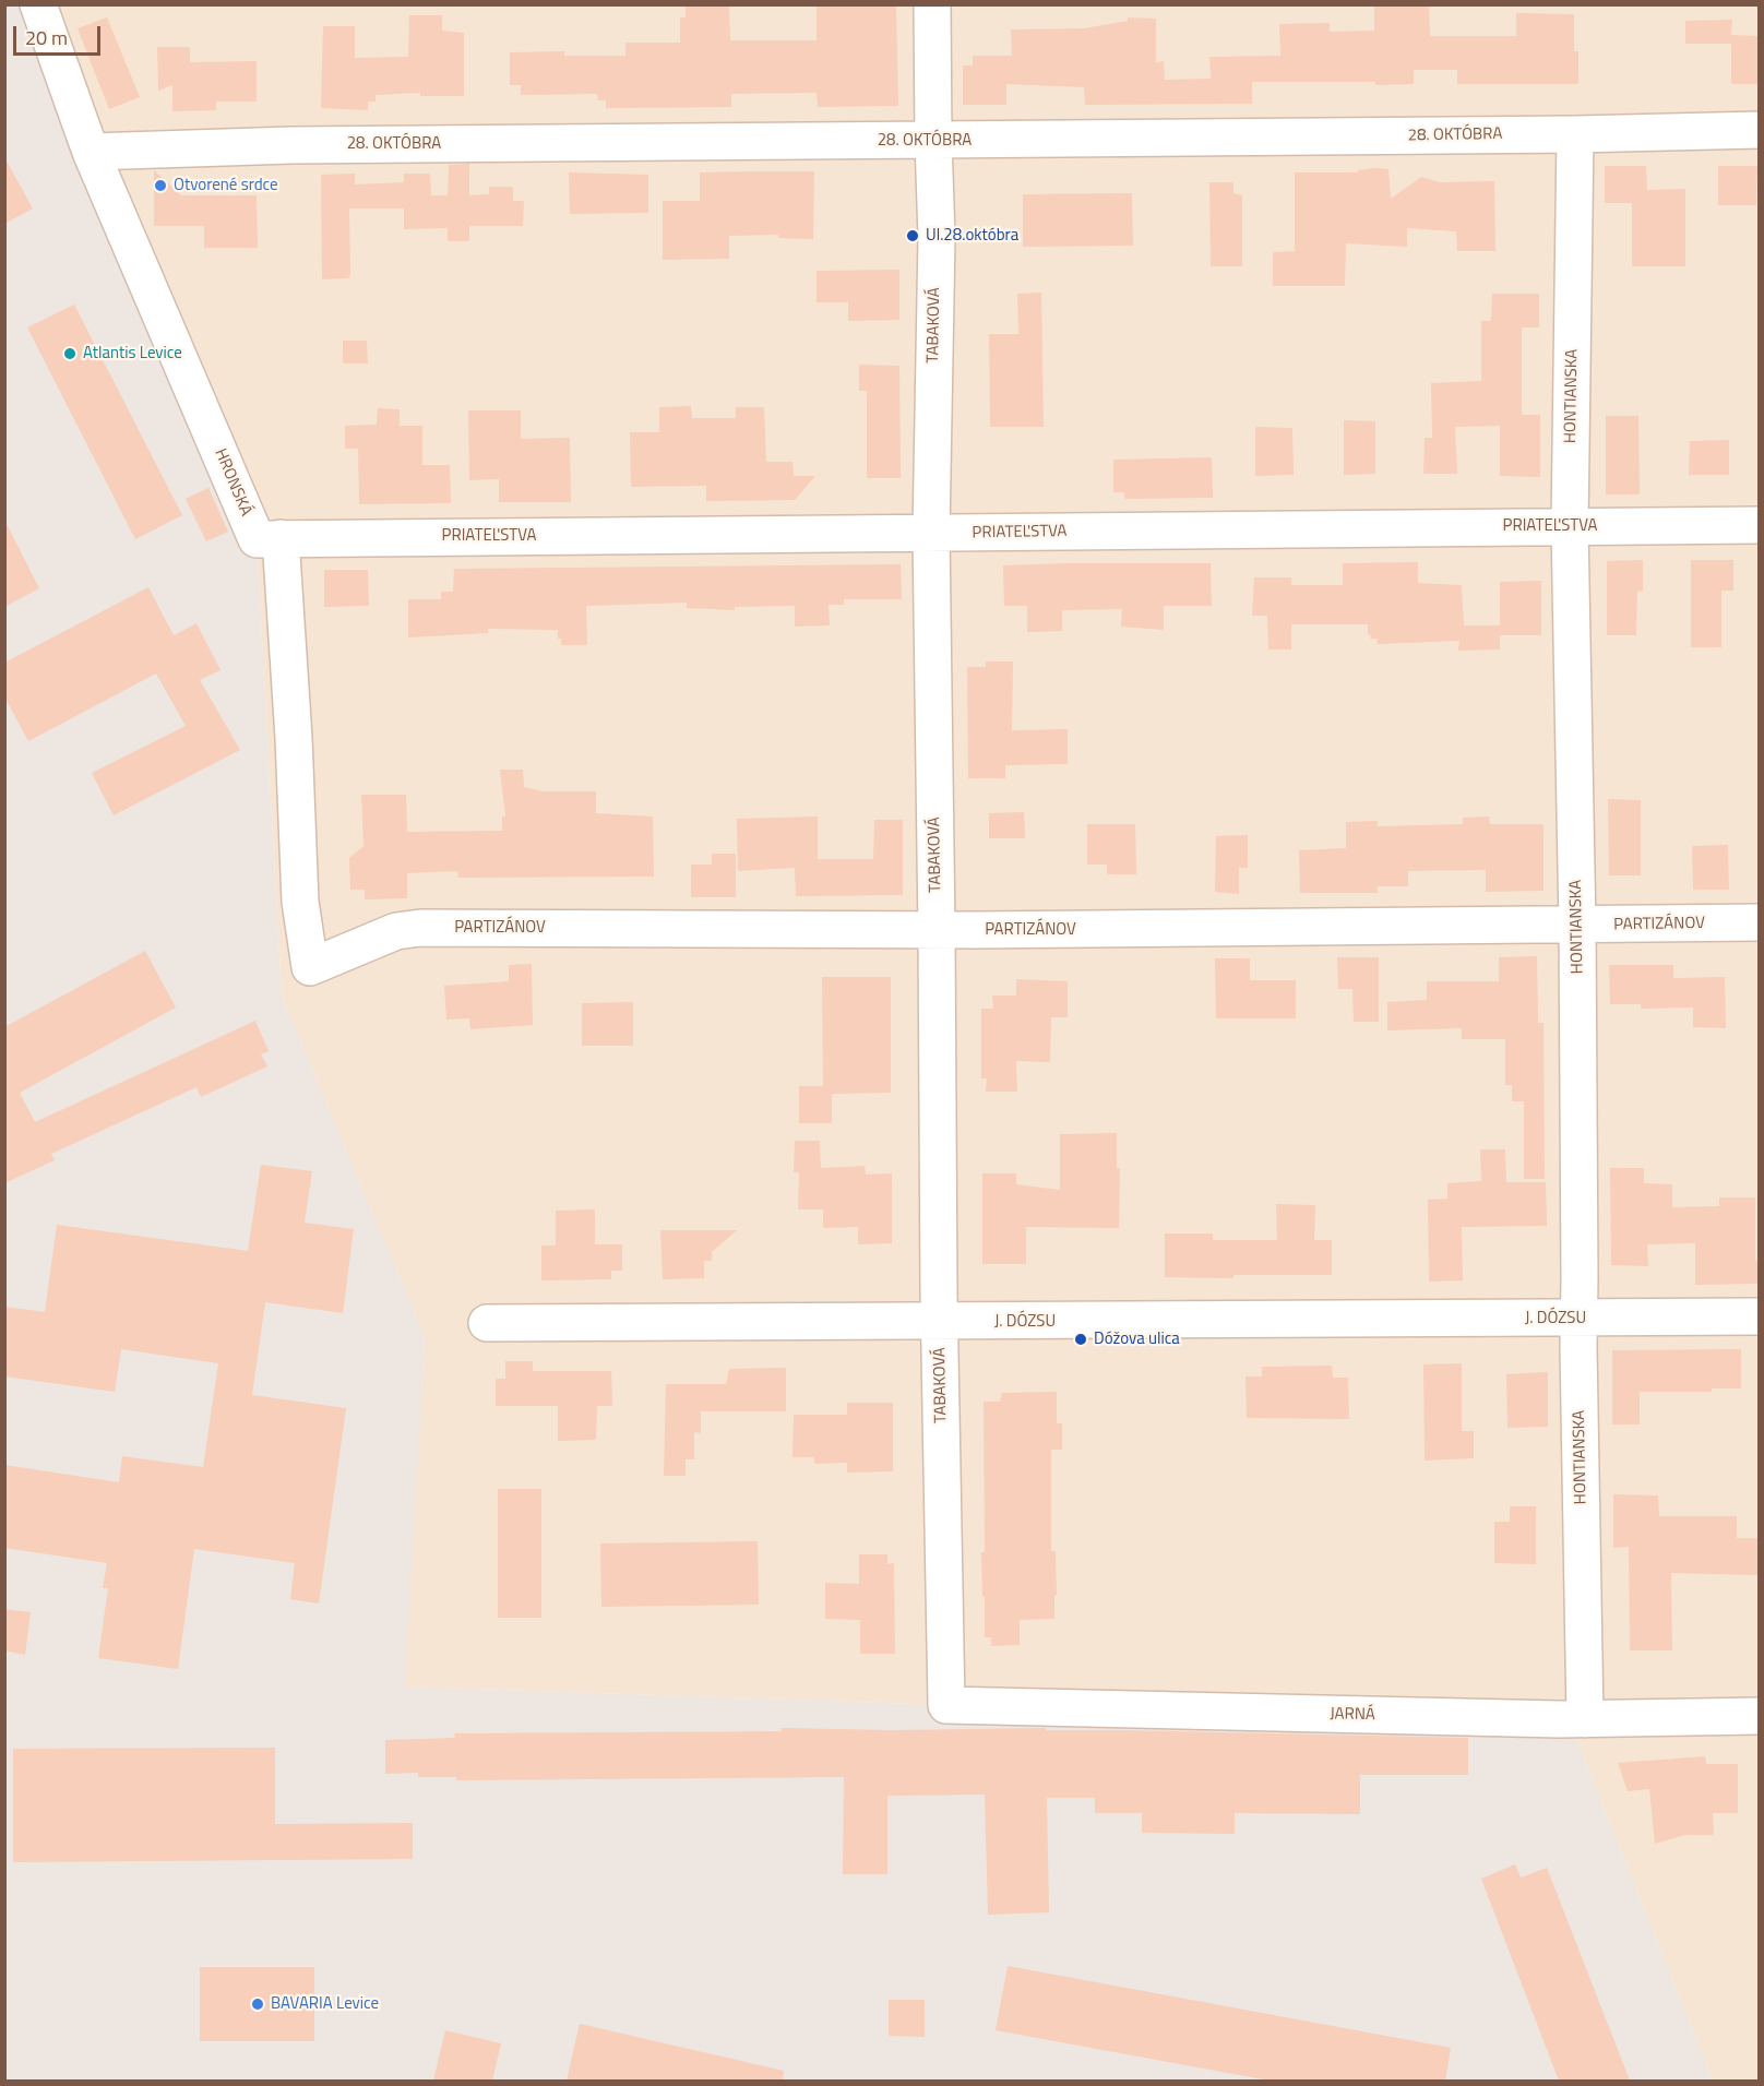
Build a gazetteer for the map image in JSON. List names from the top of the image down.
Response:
{
  "streets": {
    "street": [
      "28. OKTÓBRA",
      "TABAKOVÁ",
      "HONTIANSKA",
      "HRONSKÁ",
      "PRIATEĽSTVA",
      "PARTIZÁNOV",
      "J. DÓZSU",
      "JARNÁ"
    ]
  },
  "crossings": [
    ["28. OKTÓBRA", "TABAKOVÁ"],
    ["28. OKTÓBRA", "HONTIANSKA"],
    ["28. OKTÓBRA", "HRONSKÁ"],
    ["TABAKOVÁ", "PRIATEĽSTVA"],
    ["TABAKOVÁ", "PARTIZÁNOV"],
    ["TABAKOVÁ", "J. DÓZSU"],
    ["TABAKOVÁ", "JARNÁ"],
    ["HONTIANSKA", "PRIATEĽSTVA"],
    ["HONTIANSKA", "PARTIZÁNOV"],
    ["HONTIANSKA", "J. DÓZSU"],
    ["HONTIANSKA", "JARNÁ"],
    ["HRONSKÁ", "PRIATEĽSTVA"],
    ["HRONSKÁ", "PARTIZÁNOV"],
    ["PRIATEĽSTVA", "PARTIZÁNOV"]
  ],
  "places": [
    "Otvorené srdce",
    "Ul.28.októbra",
    "Atlantis Levice",
    "Dóžova ulica",
    "BAVARIA Levice"
  ],
  "scale_bar": "20 m"
}
